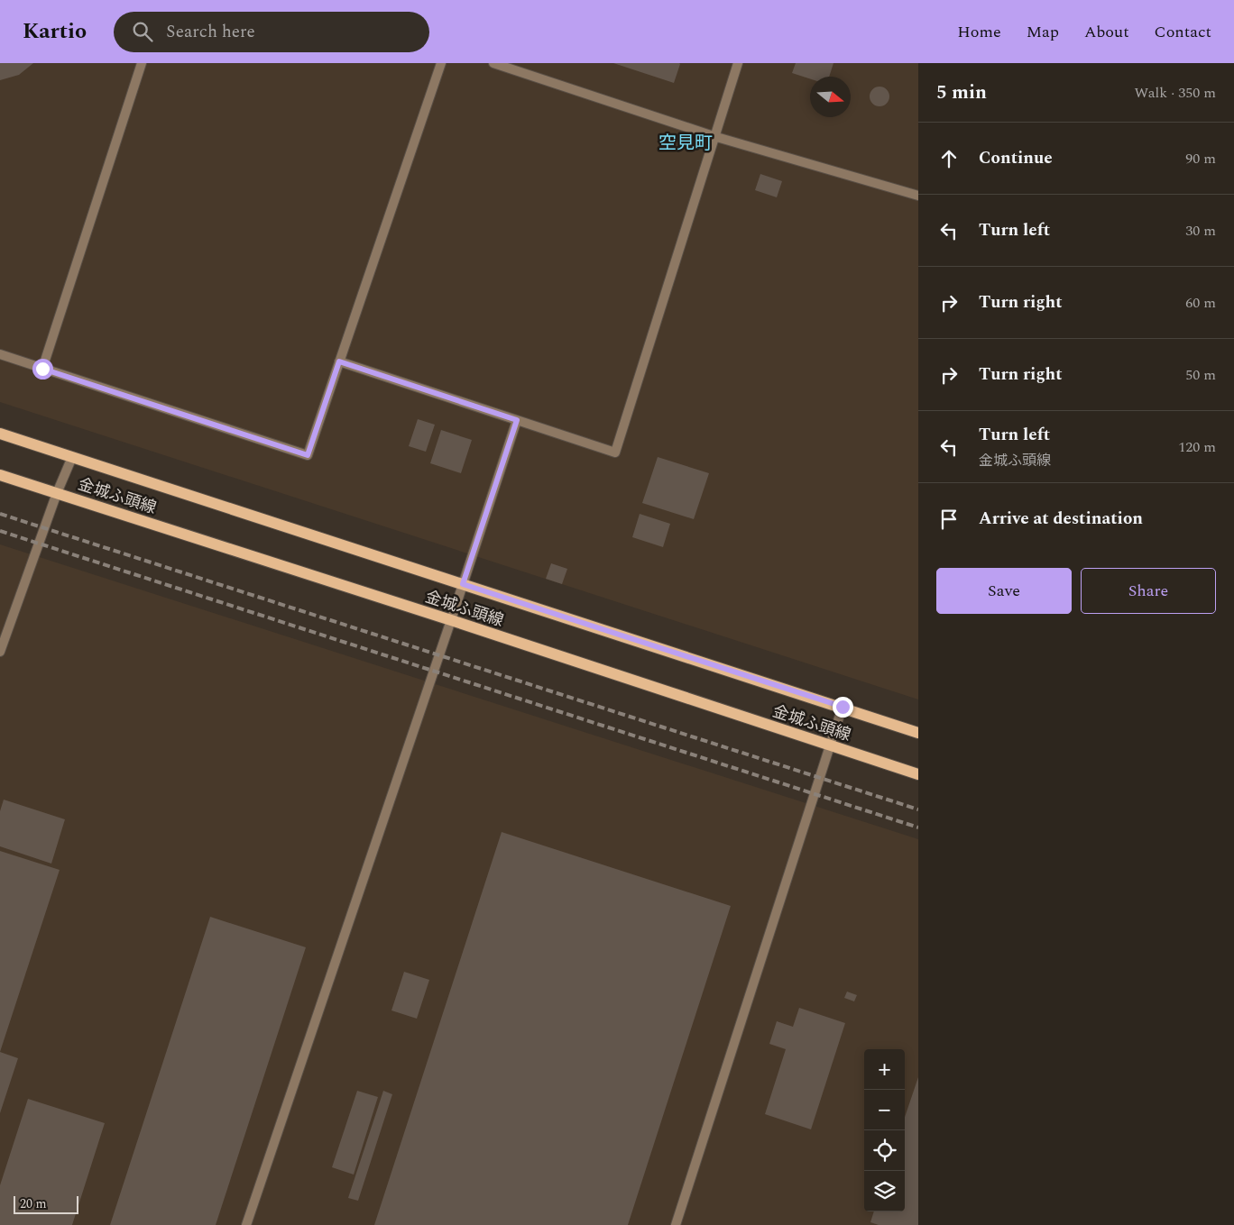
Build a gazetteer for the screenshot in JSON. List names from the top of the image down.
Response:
{
  "streets": {
    "main road": ["金城ふ頭線"]
  },
  "districts": ["空見町"],
  "scale_bar": "20 m",
  "north": "right",
  "page": {
    "header": "Kartio",
    "search": "Search here",
    "nav": [
      "Home",
      "Map",
      "About",
      "Contact"
    ],
    "heading": ["5 min", "Walk · 350 m"],
    "list": [
      ["Continue", "90 m"],
      ["Turn left", "30 m"],
      ["Turn right", "60 m"],
      ["Turn right", "50 m"],
      ["Turn left", "金城ふ頭線", "120 m"],
      "Arrive at destination"
    ],
    "buttons": ["Save", "Share"],
    "map_buttons": ["+", "−"],
    "scale": "20 m"
  }
}
